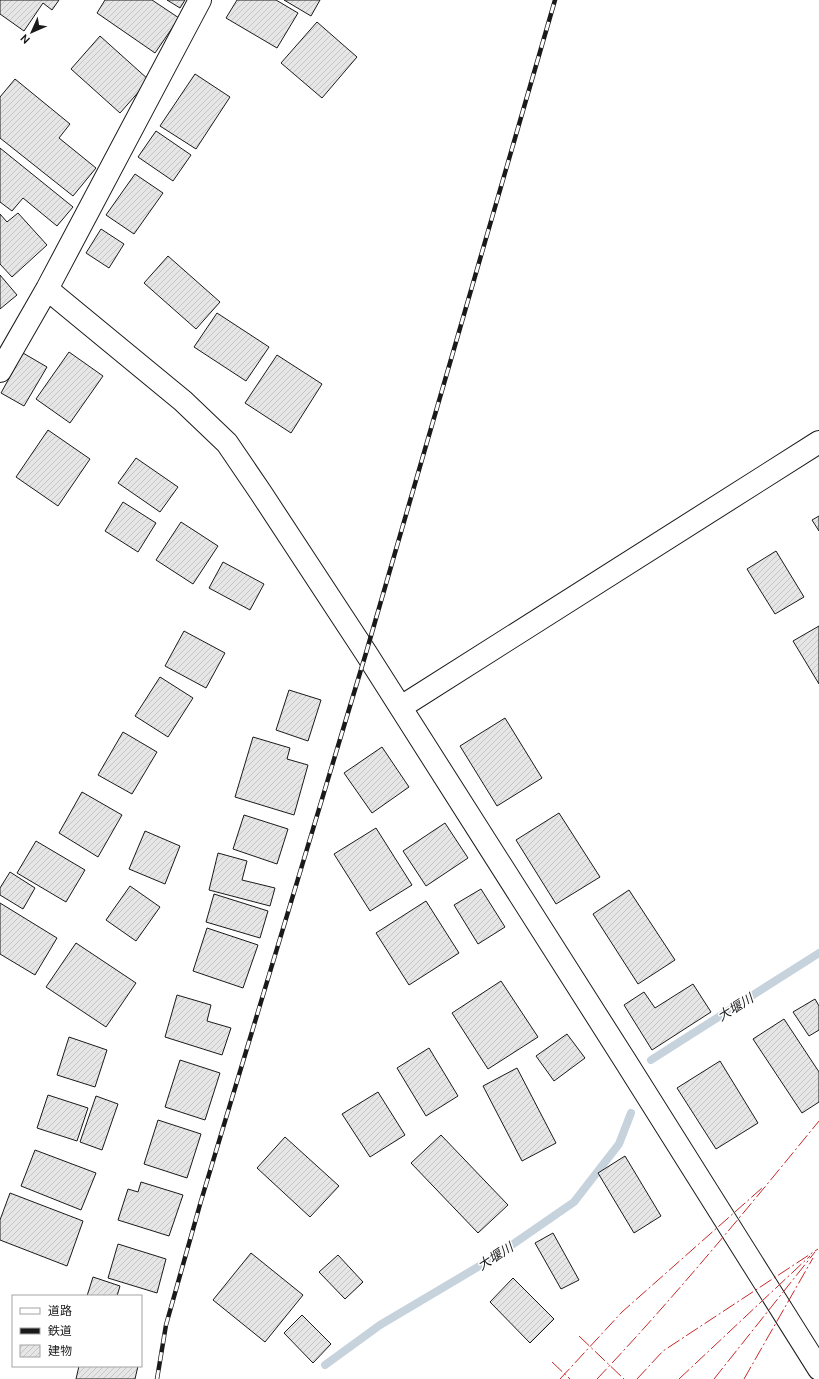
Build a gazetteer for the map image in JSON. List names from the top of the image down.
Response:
{
  "water": ["大堰川"],
  "legend": ["道路", "鉄道", "建物"],
  "north": "bottom left"
}
